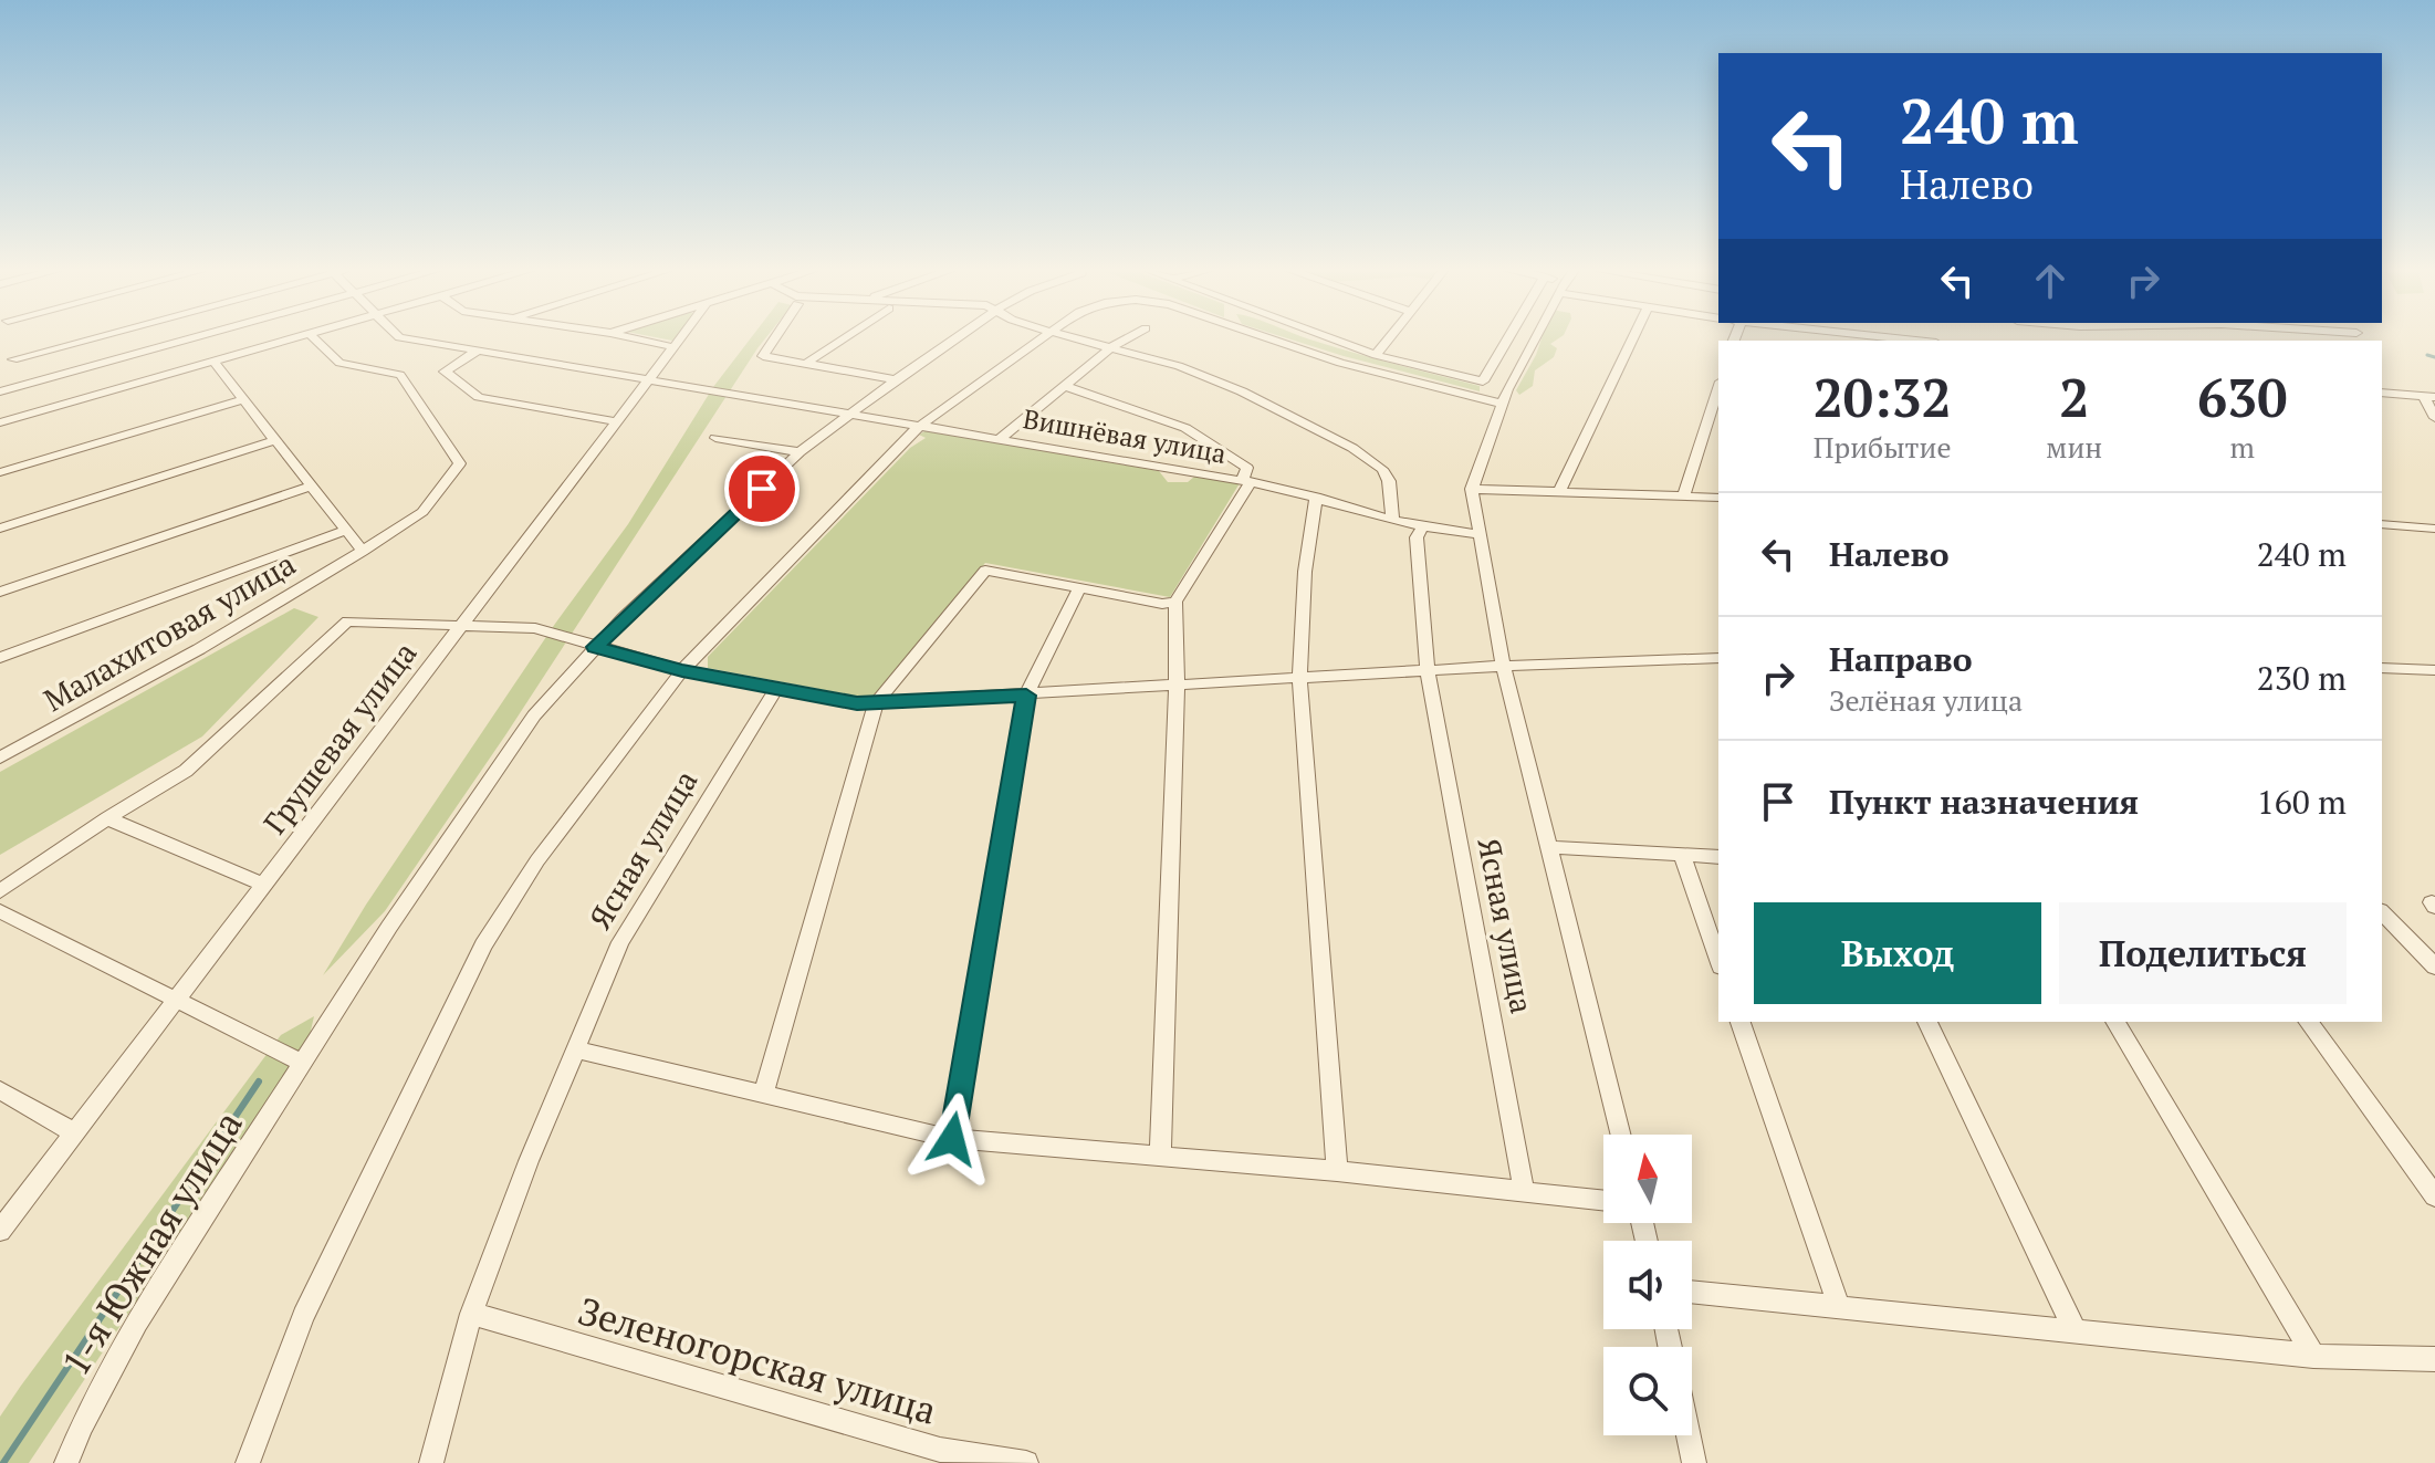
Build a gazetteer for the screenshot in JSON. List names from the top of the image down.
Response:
{
  "streets": {
    "street": [
      "Вишнёвая улица",
      "Малахитовая улица",
      "Грушевая улица",
      "Ясная улица",
      "1-я Южная улица",
      "Зеленогорская улица"
    ]
  },
  "crossings": [
    ["Вишнёвая улица", "Грушевая улица"],
    ["Вишнёвая улица", "1-я Южная улица"],
    ["Ясная улица", "Зеленогорская улица"]
  ],
  "north": "top",
  "page": {
    "turn": ["240 m", "Налево"],
    "eta": [
      "20:32",
      "Прибытие",
      "2",
      "мин",
      "630",
      "m"
    ],
    "list": [
      {
        "name": "Налево",
        "value": "240 m"
      },
      {
        "name": "Направо",
        "note": "Зелёная улица",
        "value": "230 m"
      },
      {
        "name": "Пункт назначения",
        "value": "160 m"
      }
    ],
    "buttons": ["Выход", "Поделиться"]
  }
}
